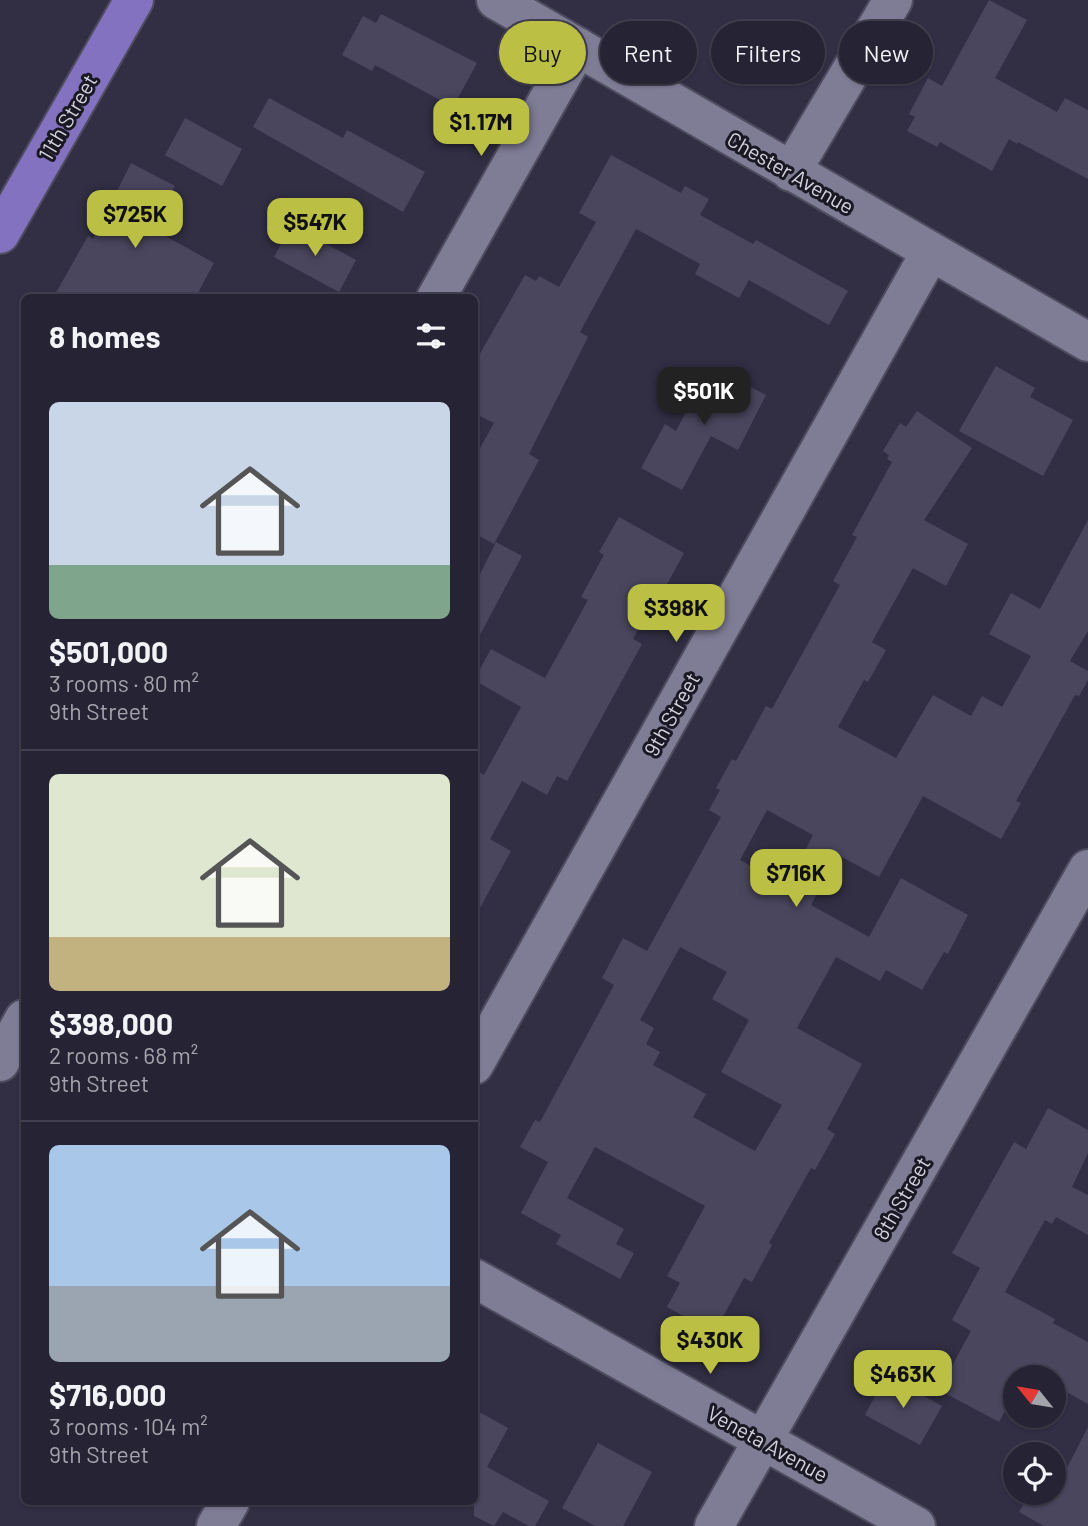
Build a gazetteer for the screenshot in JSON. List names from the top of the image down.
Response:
{
  "streets": {
    "main road": ["11th Street"],
    "street": [
      "Chester Avenue",
      "9th Street",
      "8th Street",
      "Veneta Avenue"
    ]
  },
  "crossings": [
    ["Chester Avenue", "9th Street"],
    ["8th Street", "Veneta Avenue"]
  ],
  "north": "top left",
  "page": {
    "chip": [
      "Buy",
      "Rent",
      "Filters",
      "New"
    ],
    "price": [
      "$1.17M",
      "$725K",
      "$547K",
      "$501K",
      "$398K",
      "$716K",
      "$430K",
      "$463K"
    ],
    "heading": "8 homes",
    "list": [
      {
        "name": "$501,000",
        "note": "3 rooms · 80 m² · 9th Street"
      },
      {
        "name": "$398,000",
        "note": "2 rooms · 68 m² · 9th Street"
      },
      {
        "name": "$716,000",
        "note": "3 rooms · 104 m² · 9th Street"
      }
    ]
  }
}
